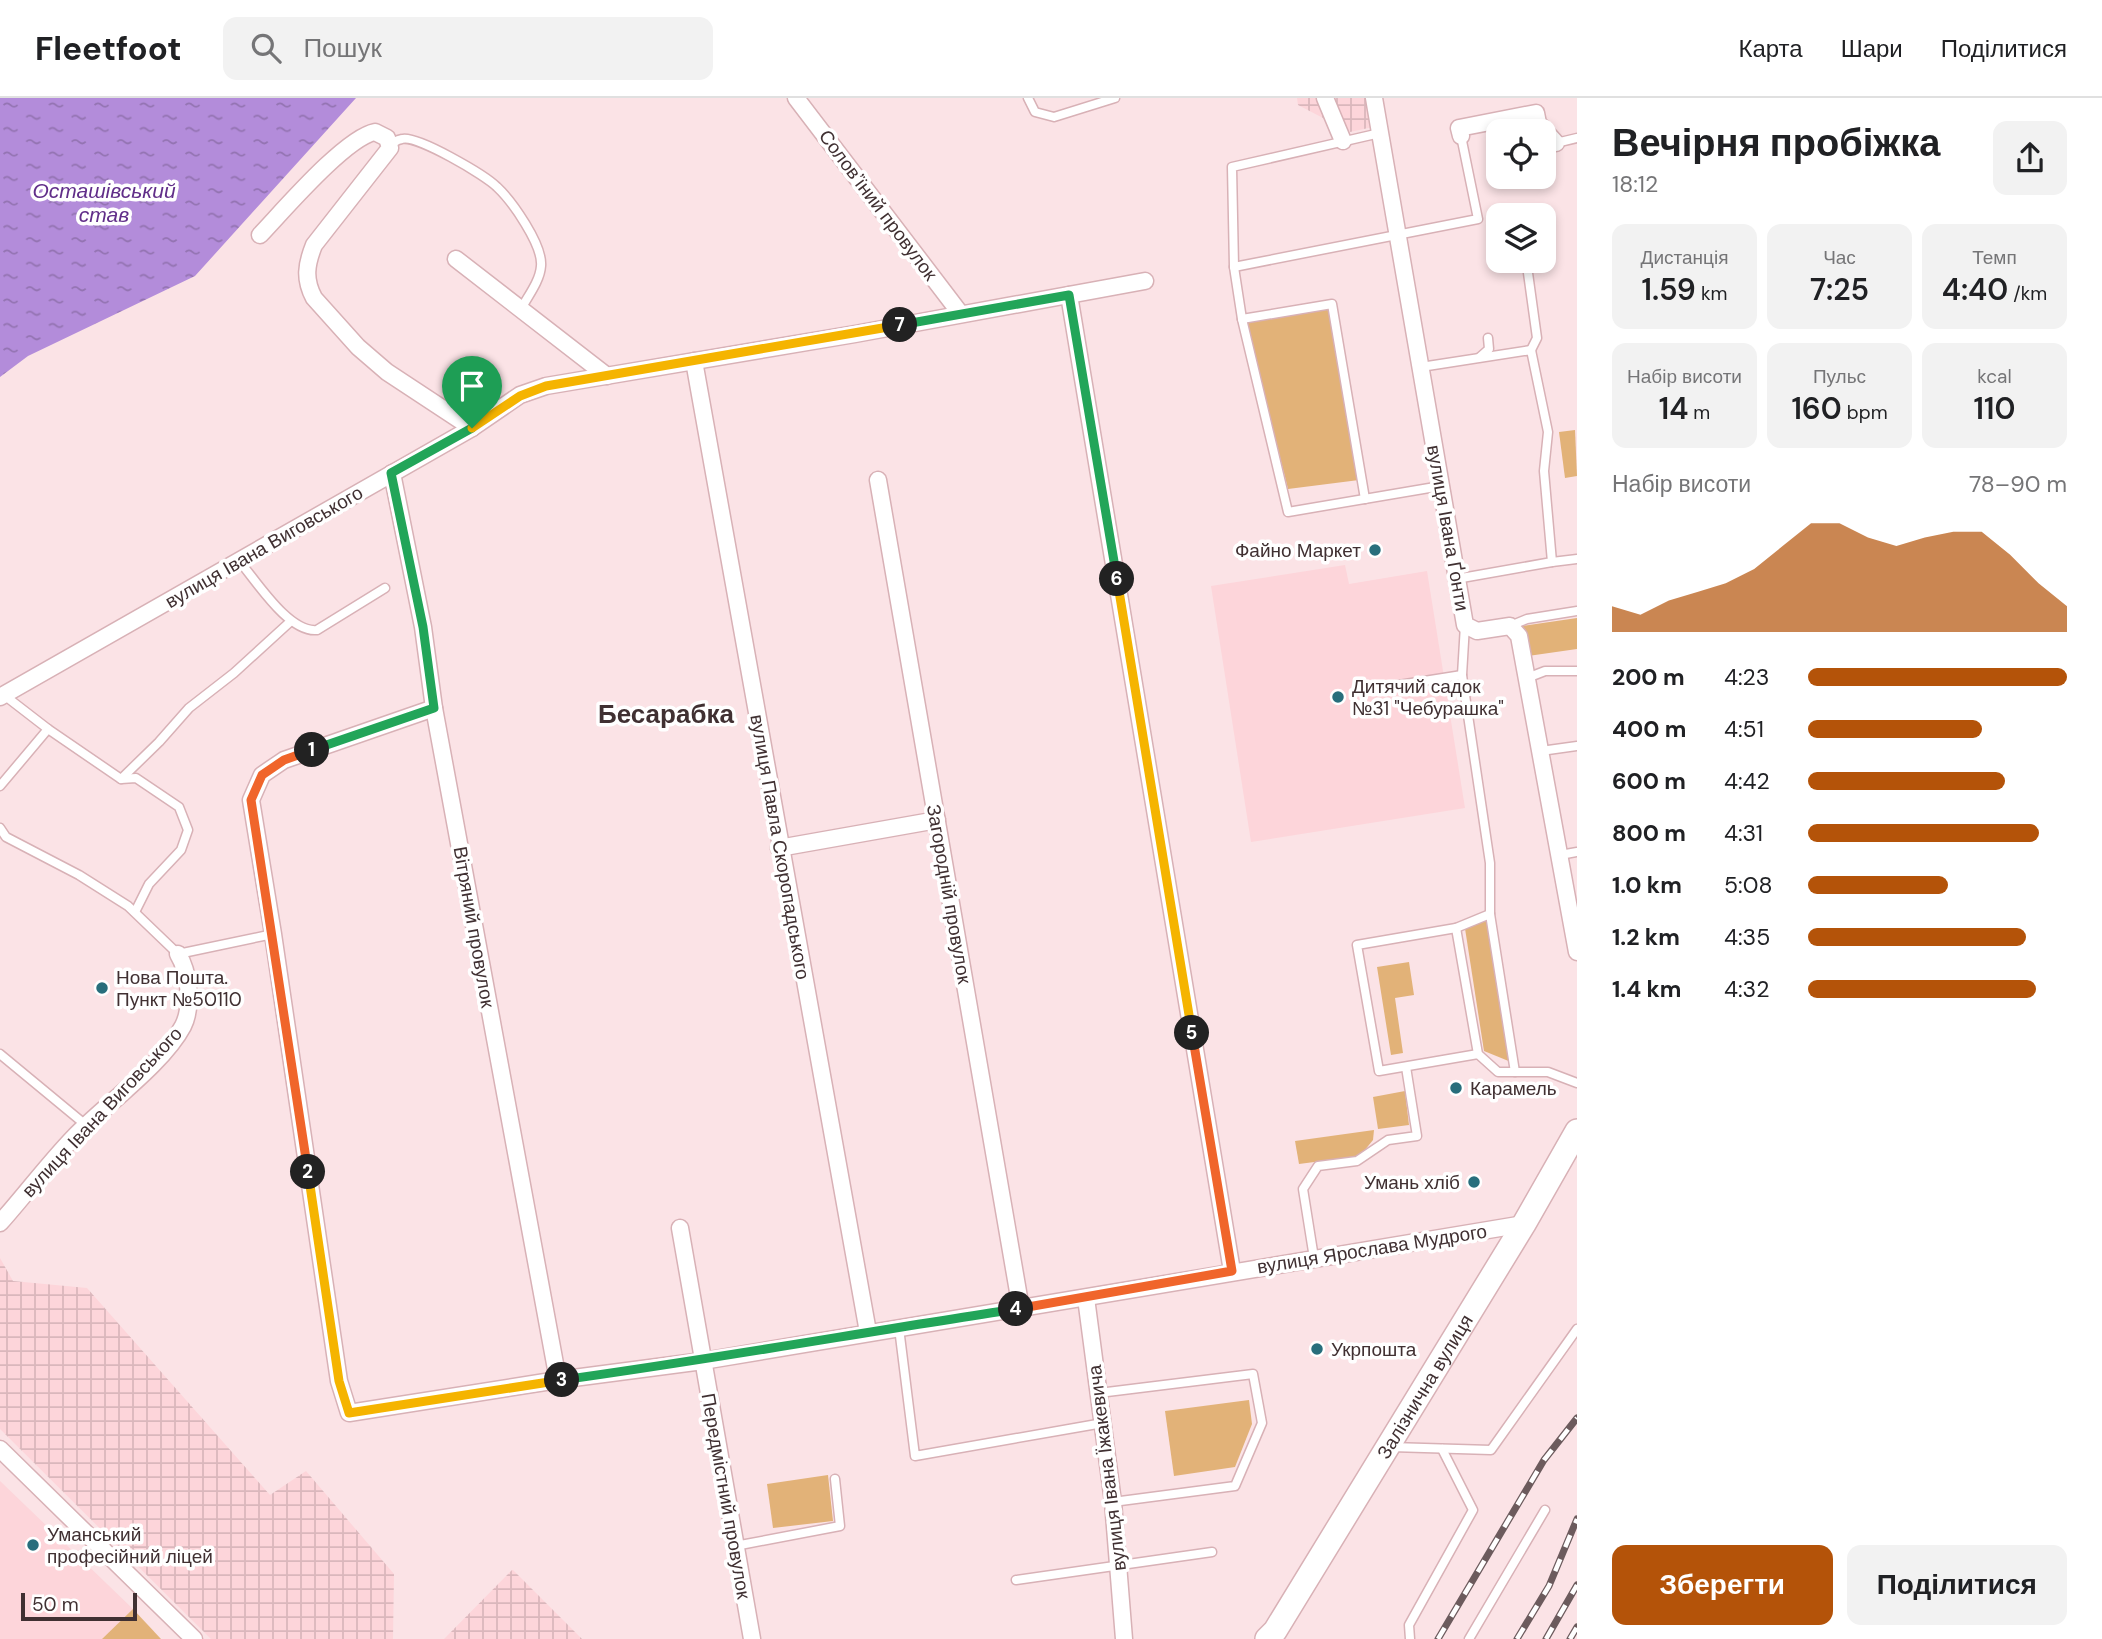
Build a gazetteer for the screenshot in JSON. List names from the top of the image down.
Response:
{
  "streets": {
    "main road": ["Залізнична вулиця"],
    "street": [
      "Соловʼїний провулок",
      "вулиця Івана Ґонти",
      "вулиця Івана Виговського",
      "вулиця Павла Скоропадського",
      "Загородній провулок",
      "Вітряний провулок",
      "вулиця Ярослава Мудрого",
      "вулиця Івана Їжакевича",
      "Передмістний провулок"
    ]
  },
  "crossings": [
    ["Соловʼїний провулок", "вулиця Івана Виговського"],
    ["вулиця Івана Виговського", "вулиця Павла Скоропадського"],
    ["вулиця Івана Виговського", "Вітряний провулок"],
    ["вулиця Павла Скоропадського", "вулиця Ярослава Мудрого"],
    ["Загородній провулок", "вулиця Ярослава Мудрого"],
    ["Вітряний провулок", "вулиця Ярослава Мудрого"],
    ["вулиця Ярослава Мудрого", "Залізнична вулиця"],
    ["вулиця Ярослава Мудрого", "вулиця Івана Їжакевича"],
    ["вулиця Ярослава Мудрого", "Передмістний провулок"]
  ],
  "districts": ["Бесарабка"],
  "water": ["Осташівський став"],
  "places": [
    "Файно Маркет",
    "Дитячий садок №31 \"Чебурашка\"",
    "Нова Пошта. Пункт №50110",
    "Карамель",
    "Умань хліб",
    "Укрпошта",
    "Уманський професійний ліцей"
  ],
  "scale_bar": "50 m",
  "page": {
    "header": "Fleetfoot",
    "search": "Пошук",
    "nav": ["Карта", "Шари", "Поділитися"],
    "heading": ["Вечірня пробіжка", "18:12"],
    "stats": [
      ["Дистанція", "1.59 km"],
      ["Час", "7:25"],
      ["Темп", "4:40 /km"],
      ["Набір висоти", "14 m"],
      ["Пульс", "160 bpm"],
      ["kcal", "110"]
    ],
    "pins": [
      "7",
      "6",
      "1",
      "5",
      "2",
      "4",
      "3"
    ],
    "chart": ["Набір висоти", "78–90 m"],
    "list": [
      {
        "name": "200 m",
        "note": "4:23"
      },
      {
        "name": "400 m",
        "note": "4:51"
      },
      {
        "name": "600 m",
        "note": "4:42"
      },
      {
        "name": "800 m",
        "note": "4:31"
      },
      {
        "name": "1.0 km",
        "note": "5:08"
      },
      {
        "name": "1.2 km",
        "note": "4:35"
      },
      {
        "name": "1.4 km",
        "note": "4:32"
      }
    ],
    "buttons": ["Зберегти", "Поділитися"],
    "scale": "50 m"
  }
}
